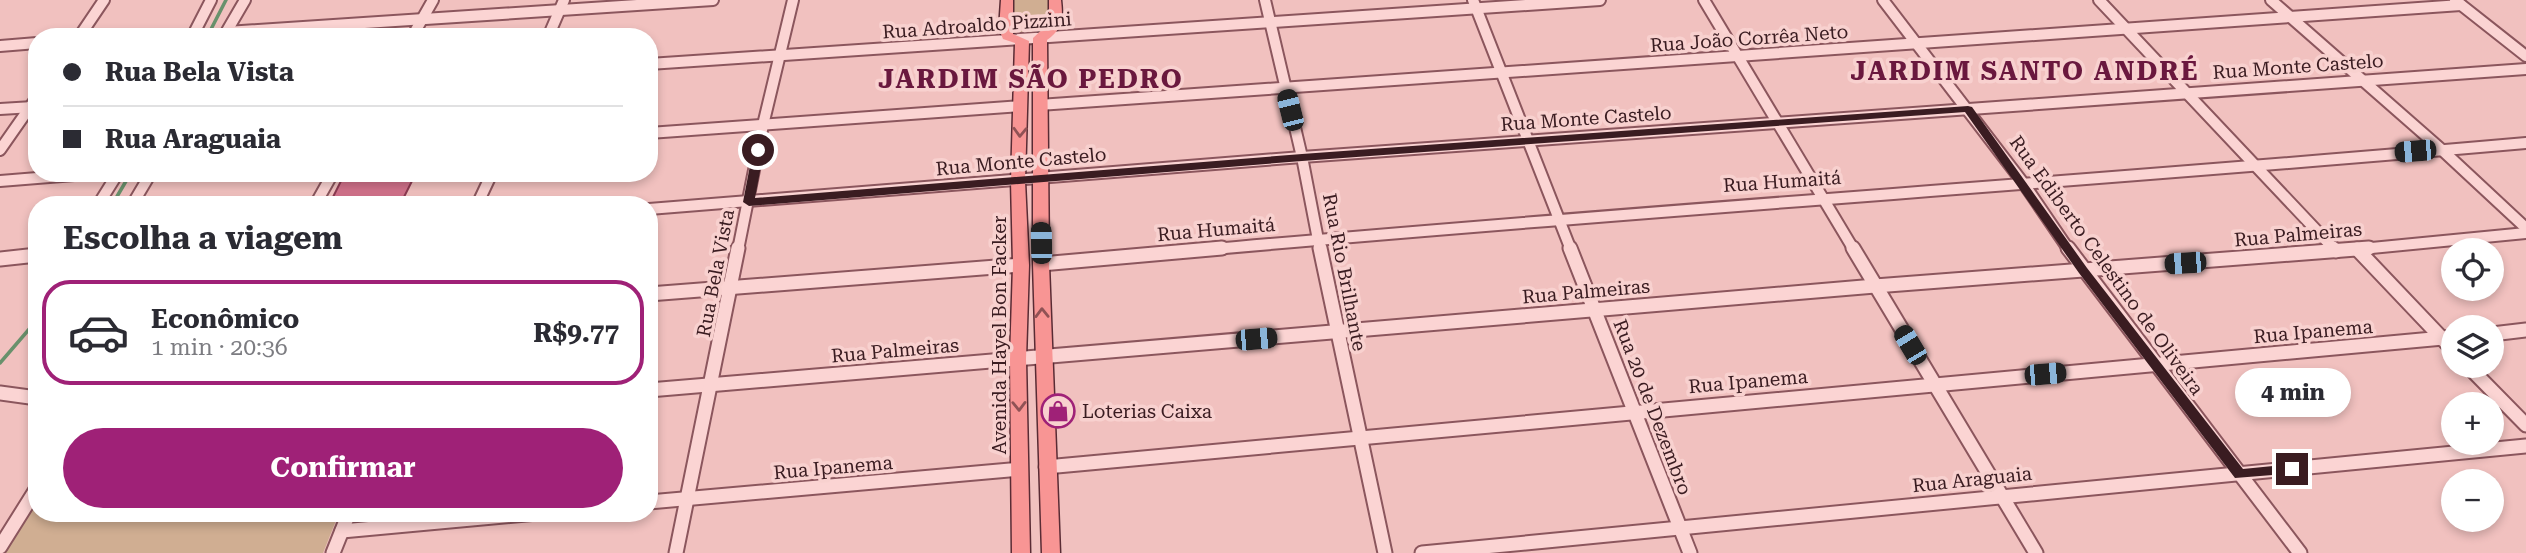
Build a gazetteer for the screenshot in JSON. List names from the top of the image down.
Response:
{
  "streets": {
    "main road": ["Avenida Hayel Bon Facker"],
    "street": [
      "Rua Adroaldo Pizzini",
      "Rua João Corrêa Neto",
      "Rua Monte Castelo",
      "Rua Humaitá",
      "Rua Palmeiras",
      "Rua Ediberto Celestino de Oliveira",
      "Rua Rio Brilhante",
      "Rua Bela Vista",
      "Rua Ipanema",
      "Rua 20 de Dezembro",
      "Rua Araguaia"
    ]
  },
  "crossings": [
    ["Rua Adroaldo Pizzini", "Rua Rio Brilhante"],
    ["Rua Adroaldo Pizzini", "Rua Bela Vista"],
    ["Rua Adroaldo Pizzini", "Avenida Hayel Bon Facker"],
    ["Rua Adroaldo Pizzini", "Rua 20 de Dezembro"],
    ["Rua João Corrêa Neto", "Rua Ediberto Celestino de Oliveira"],
    ["Rua João Corrêa Neto", "Rua Rio Brilhante"],
    ["Rua João Corrêa Neto", "Rua 20 de Dezembro"],
    ["Rua Monte Castelo", "Rua Ediberto Celestino de Oliveira"],
    ["Rua Monte Castelo", "Rua Rio Brilhante"],
    ["Rua Monte Castelo", "Rua Bela Vista"],
    ["Rua Monte Castelo", "Avenida Hayel Bon Facker"],
    ["Rua Monte Castelo", "Rua 20 de Dezembro"],
    ["Rua Humaitá", "Rua Ediberto Celestino de Oliveira"],
    ["Rua Humaitá", "Rua Rio Brilhante"],
    ["Rua Humaitá", "Rua 20 de Dezembro"],
    ["Rua Palmeiras", "Rua Ediberto Celestino de Oliveira"],
    ["Rua Palmeiras", "Rua Rio Brilhante"],
    ["Rua Palmeiras", "Rua Bela Vista"],
    ["Rua Palmeiras", "Avenida Hayel Bon Facker"],
    ["Rua Palmeiras", "Rua 20 de Dezembro"],
    ["Rua Ediberto Celestino de Oliveira", "Rua Ipanema"],
    ["Rua Ediberto Celestino de Oliveira", "Rua Araguaia"],
    ["Rua Rio Brilhante", "Rua Ipanema"],
    ["Rua Bela Vista", "Rua Ipanema"],
    ["Rua Ipanema", "Avenida Hayel Bon Facker"],
    ["Rua Ipanema", "Rua 20 de Dezembro"],
    ["Rua 20 de Dezembro", "Rua Araguaia"]
  ],
  "districts": ["JARDIM SANTO ANDRÉ", "JARDIM SÃO PEDRO"],
  "places": {
    "shop": ["Loterias Caixa"]
  },
  "page": {
    "banner": ["Rua Bela Vista", "Rua Araguaia"],
    "heading": "Escolha a viagem",
    "map_buttons": ["+", "−"],
    "list": [
      {
        "name": "Econômico",
        "note": "1 min · 20:36",
        "value": "R$9.77"
      }
    ],
    "bubble": "4 min",
    "buttons": "Confirmar"
  }
}
